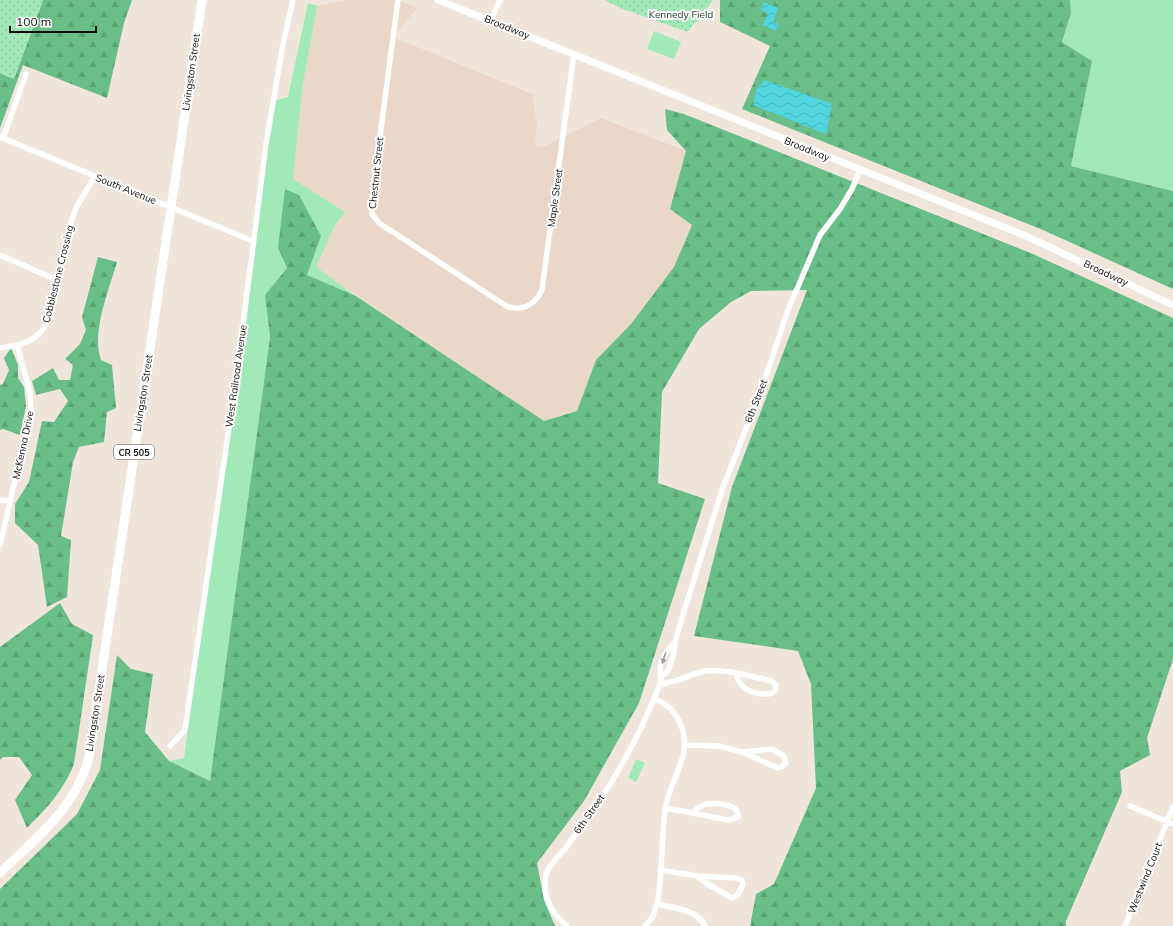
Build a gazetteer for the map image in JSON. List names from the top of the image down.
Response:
{
  "streets": {
    "main road": ["Livingston Street", "CR 505"],
    "street": [
      "Broadway",
      "Chestnut Street",
      "South Avenue",
      "Maple Street",
      "Cobblestone Crossing",
      "West Railroad Avenue",
      "6th Street",
      "McKenna Drive",
      "Westwind Court"
    ]
  },
  "crossings": [
    ["Broadway", "Maple Street"],
    ["Broadway", "6th Street"],
    ["Livingston Street", "South Avenue"],
    ["Chestnut Street", "Maple Street"],
    ["South Avenue", "Cobblestone Crossing"],
    ["South Avenue", "West Railroad Avenue"],
    ["Cobblestone Crossing", "McKenna Drive"]
  ],
  "parks": ["Kennedy Field"],
  "scale_bar": "100 m"
}
